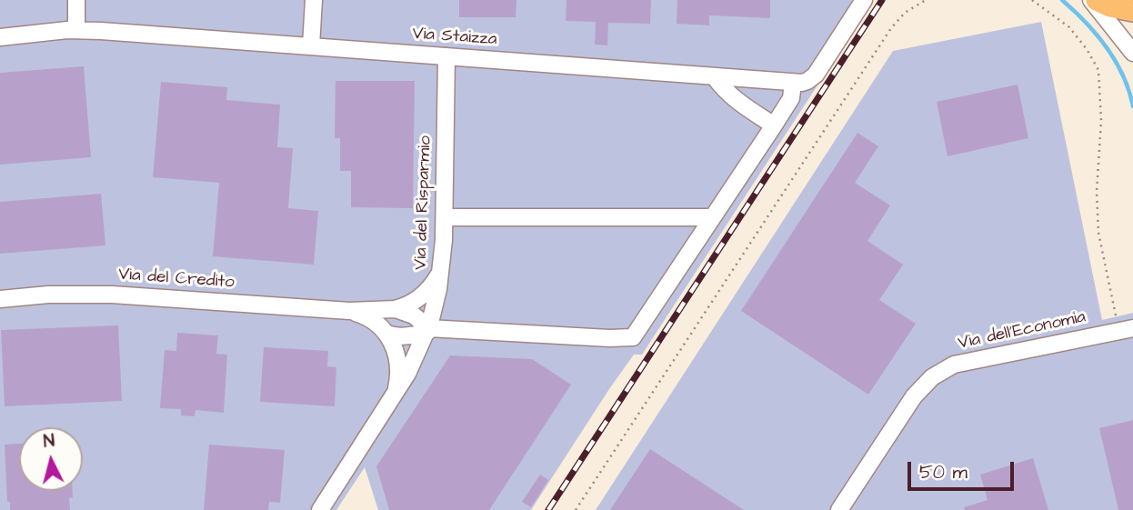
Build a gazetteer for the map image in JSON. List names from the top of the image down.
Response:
{
  "streets": {
    "street": [
      "Via Staizza",
      "Via del Risparmio",
      "Via del Credito",
      "Via dell'Economia"
    ]
  },
  "crossings": [
    ["Via Staizza", "Via del Risparmio"],
    ["Via del Risparmio", "Via del Credito"]
  ],
  "scale_bar": "50 m",
  "north": "top"
}
